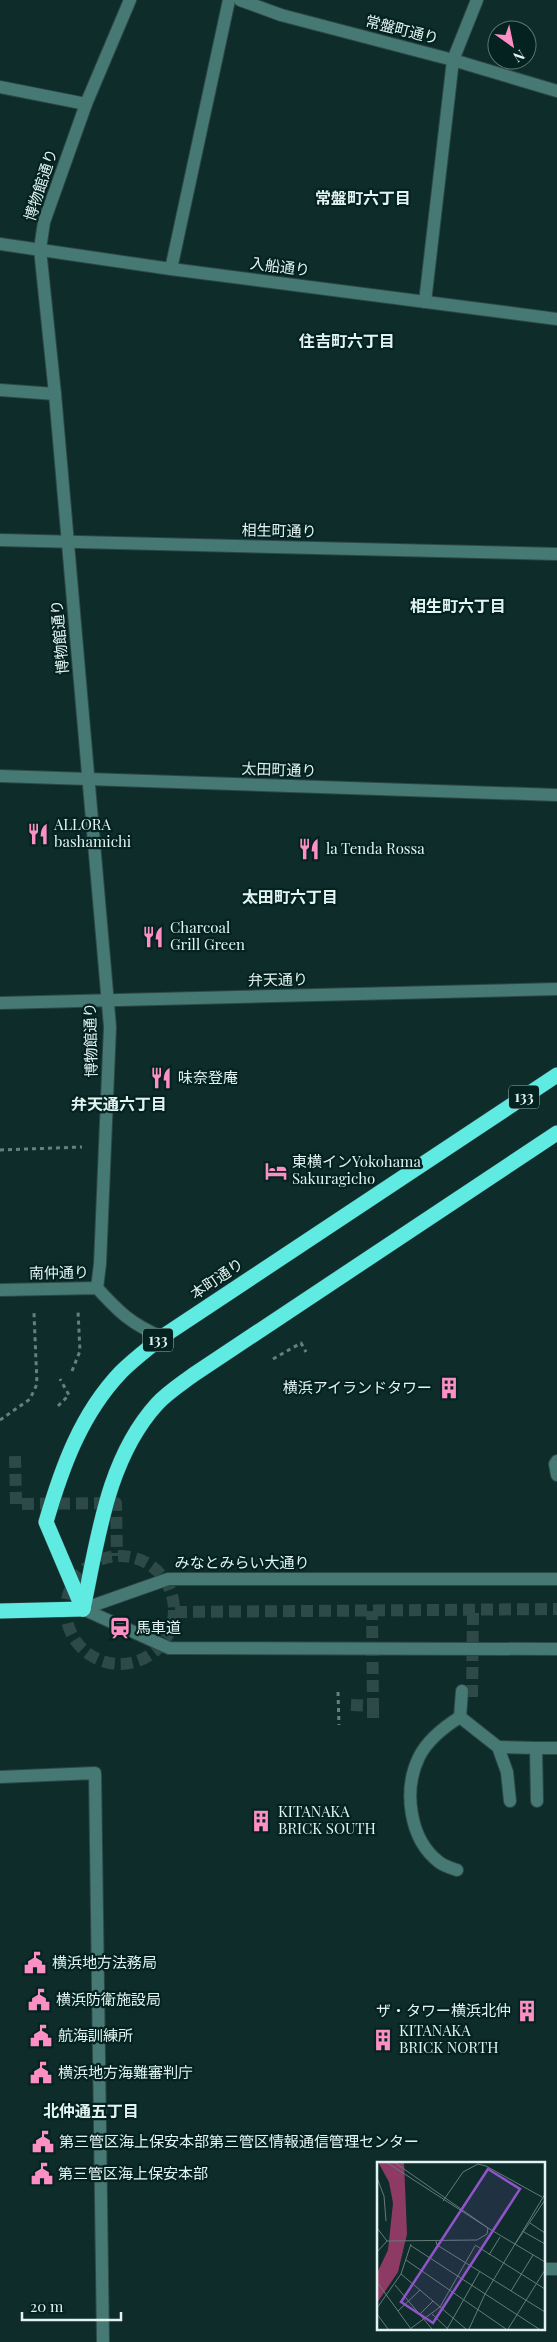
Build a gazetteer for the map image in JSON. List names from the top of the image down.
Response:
{
  "streets": {
    "highway": ["133", "本町通り"],
    "street": [
      "常盤町通り",
      "博物館通り",
      "入船通り",
      "相生町通り",
      "太田町通り",
      "弁天通り",
      "南仲通り",
      "みなとみらい大通り"
    ]
  },
  "crossings": [
    ["博物館通り", "入船通り"],
    ["博物館通り", "相生町通り"],
    ["博物館通り", "太田町通り"],
    ["博物館通り", "弁天通り"],
    ["博物館通り", "南仲通り"],
    ["南仲通り", "本町通り"],
    ["本町通り", "みなとみらい大通り"]
  ],
  "districts": [
    "常盤町六丁目",
    "住吉町六丁目",
    "相生町六丁目",
    "太田町六丁目",
    "弁天通六丁目",
    "北仲通五丁目"
  ],
  "places": {
    "restaurant": [
      "ALLORA bashamichi",
      "la Tenda Rossa",
      "Charcoal Grill Green",
      "味奈登庵"
    ],
    "hotel": ["東横インYokohama Sakuragicho"],
    "building": [
      "横浜アイランドタワー",
      "KITANAKA BRICK SOUTH",
      "ザ・タワー横浜北仲",
      "KITANAKA BRICK NORTH"
    ],
    "station": ["馬車道"],
    "public building": [
      "横浜地方法務局",
      "横浜防衛施設局",
      "航海訓練所",
      "横浜地方海難審判庁",
      "第三管区海上保安本部第三管区情報通信管理センター",
      "第三管区海上保安本部"
    ]
  },
  "scale_bar": "20 m",
  "north": "bottom right"
}
